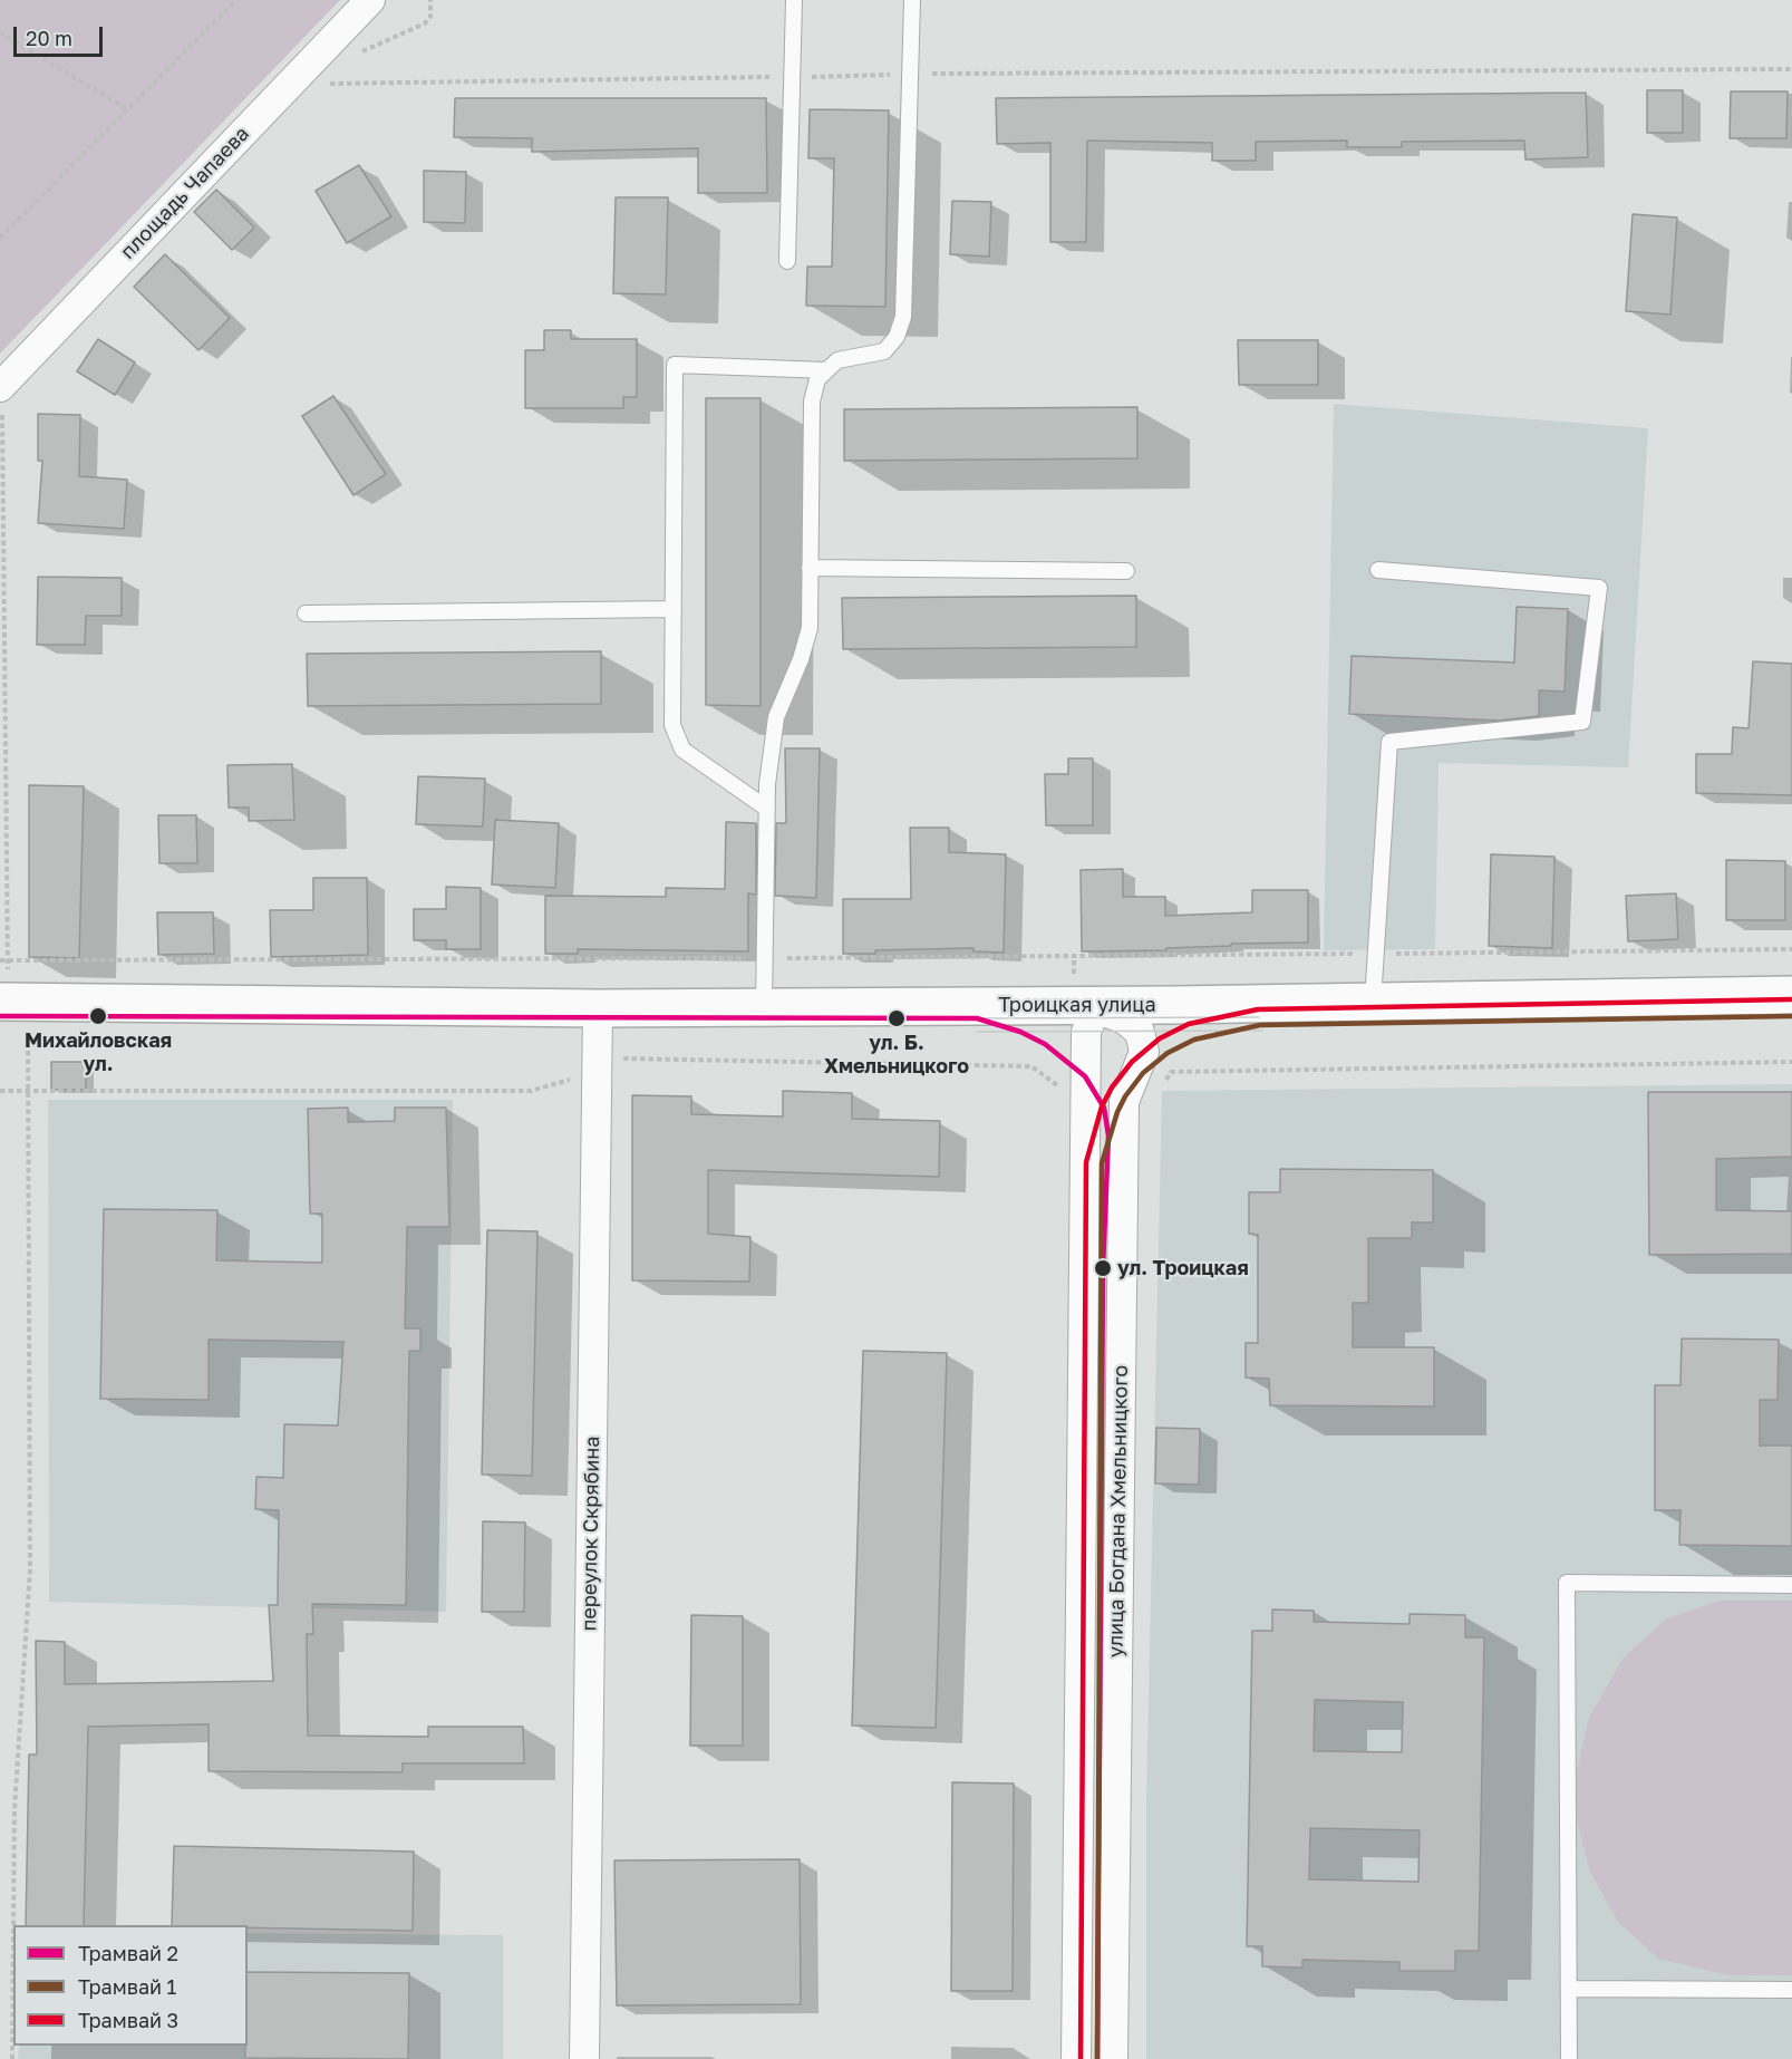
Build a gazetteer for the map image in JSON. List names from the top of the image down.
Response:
{
  "streets": {
    "street": [
      "площадь Чапаева",
      "Троицкая улица",
      "улица Богдана Хмельницкого",
      "переулок Скрябина"
    ]
  },
  "crossings": [
    ["Троицкая улица", "улица Богдана Хмельницкого"],
    ["Троицкая улица", "переулок Скрябина"]
  ],
  "places": ["Михайловская ул.", "ул. Б. Хмельницкого", "ул. Троицкая"],
  "lines": ["tram line 3", "tram line 2", "tram line 1"],
  "legend": ["Трамвай 2", "Трамвай 1", "Трамвай 3"],
  "scale_bar": "20 m"
}
